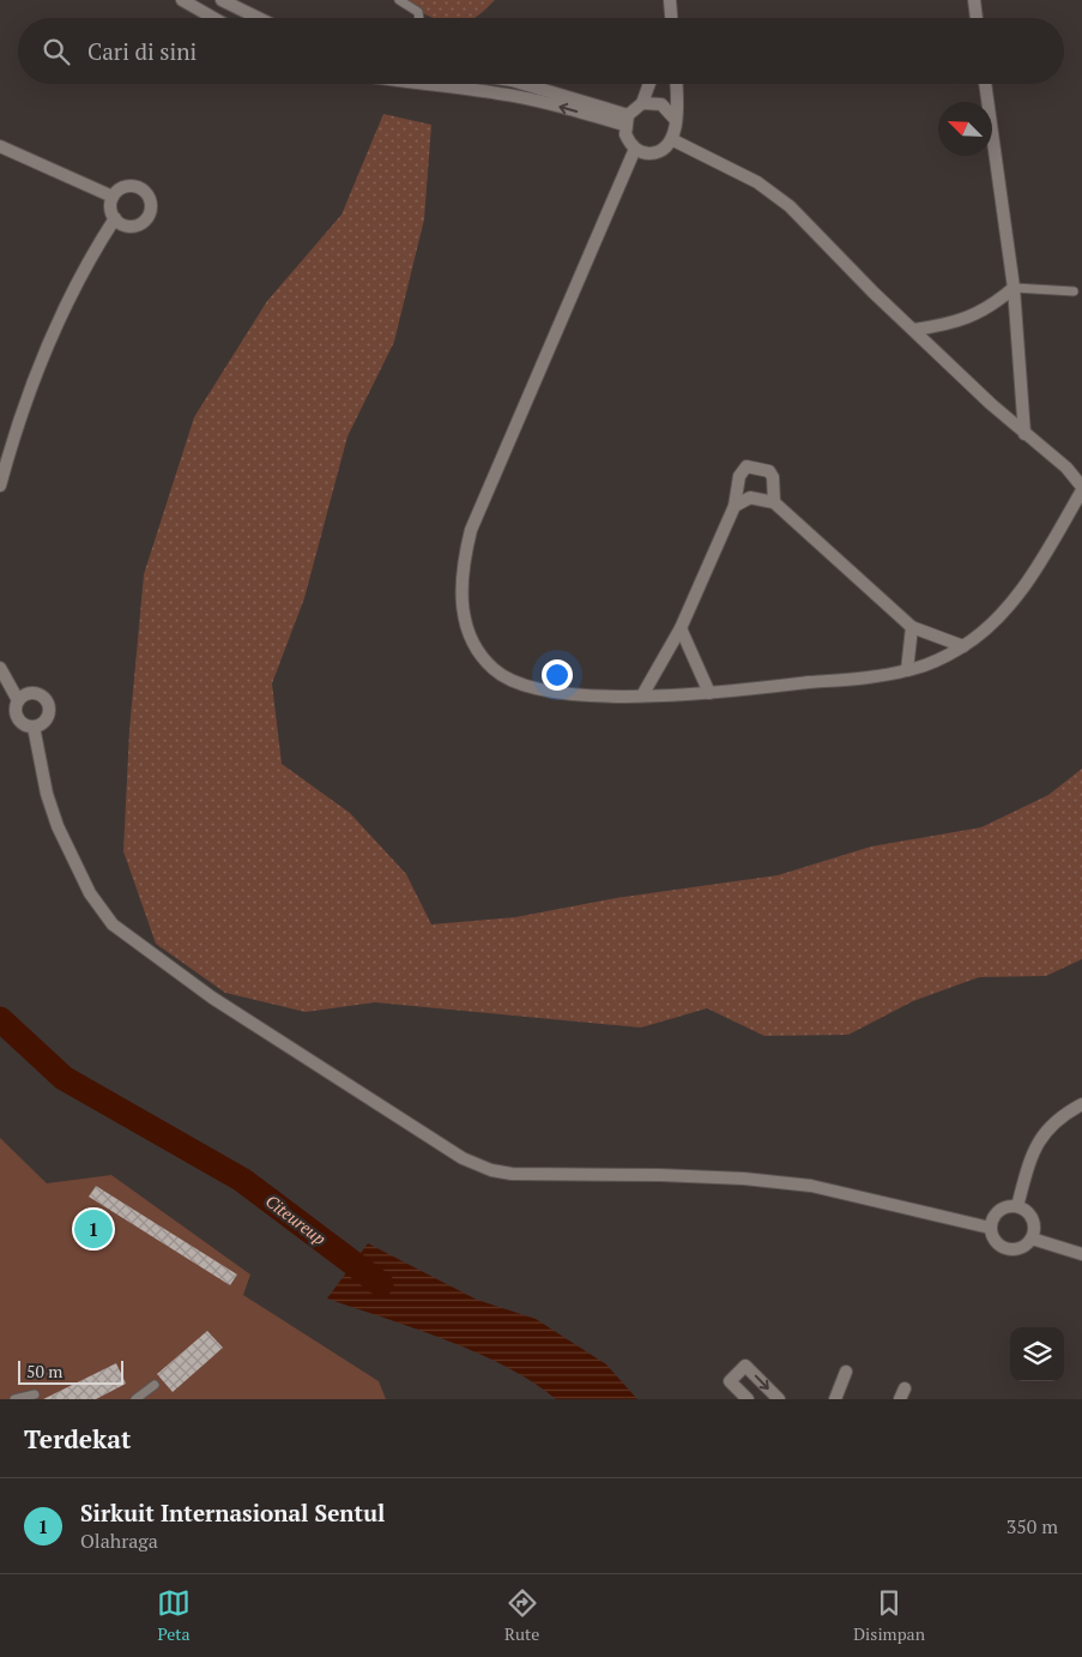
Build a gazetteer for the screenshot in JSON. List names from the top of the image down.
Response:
{
  "water": ["Citeureup"],
  "scale_bar": "50 m",
  "north": "top left",
  "page": {
    "search": "Cari di sini",
    "pins": "1",
    "scale": "50 m",
    "heading": "Terdekat",
    "list": [
      {
        "mark": "1",
        "name": "Sirkuit Internasional Sentul",
        "note": "Olahraga",
        "value": "350 m"
      }
    ],
    "nav": ["Peta", "Rute", "Disimpan"]
  }
}
